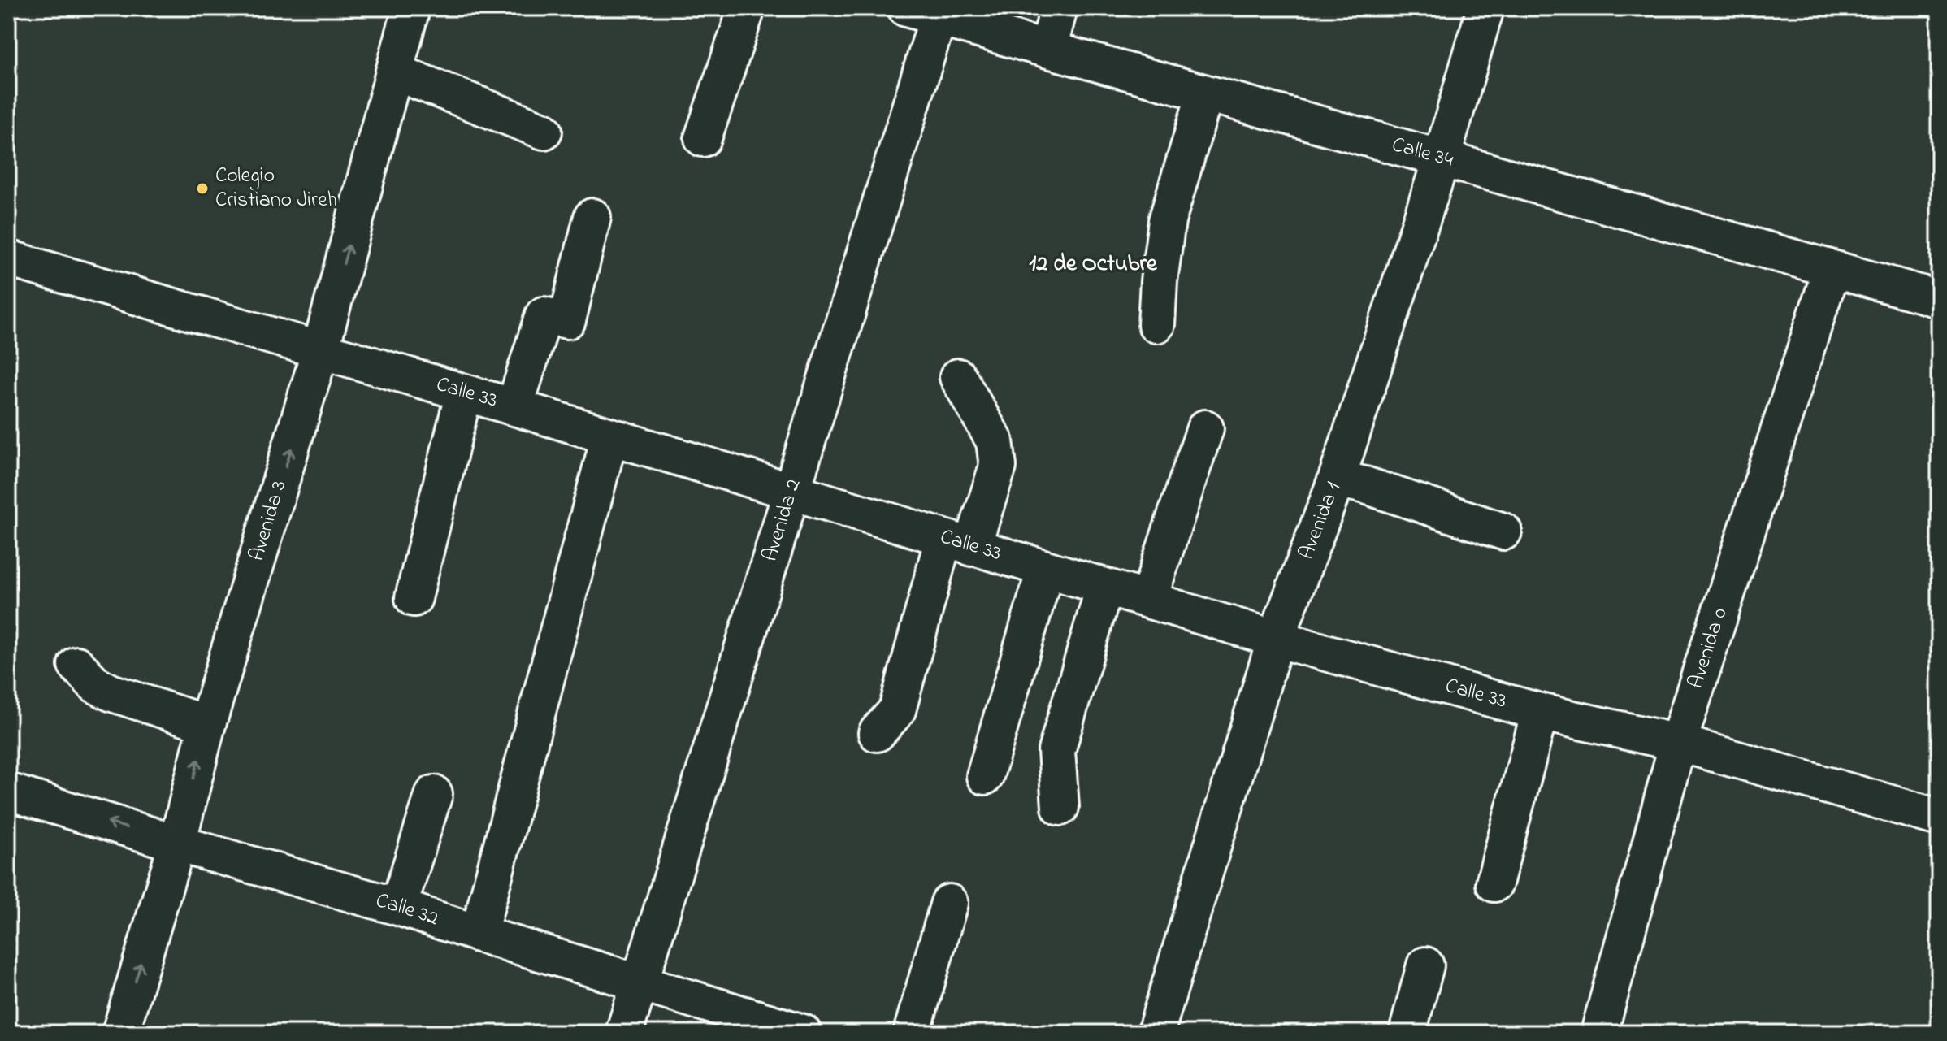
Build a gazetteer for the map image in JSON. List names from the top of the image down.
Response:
{
  "streets": {
    "street": [
      "Calle 34",
      "Calle 33",
      "Avenida 2",
      "Avenida 1",
      "Avenida 3",
      "Avenida 0",
      "Calle 32"
    ]
  },
  "crossings": [
    ["Calle 34", "Avenida 2"],
    ["Calle 34", "Avenida 1"],
    ["Calle 34", "Avenida 0"],
    ["Calle 33", "Avenida 2"],
    ["Calle 33", "Avenida 1"],
    ["Calle 33", "Avenida 3"],
    ["Calle 33", "Avenida 0"],
    ["Avenida 2", "Calle 32"],
    ["Avenida 3", "Calle 32"]
  ],
  "districts": ["12 de Octubre"],
  "places": ["Colegio Cristiano Jireh"]
}
